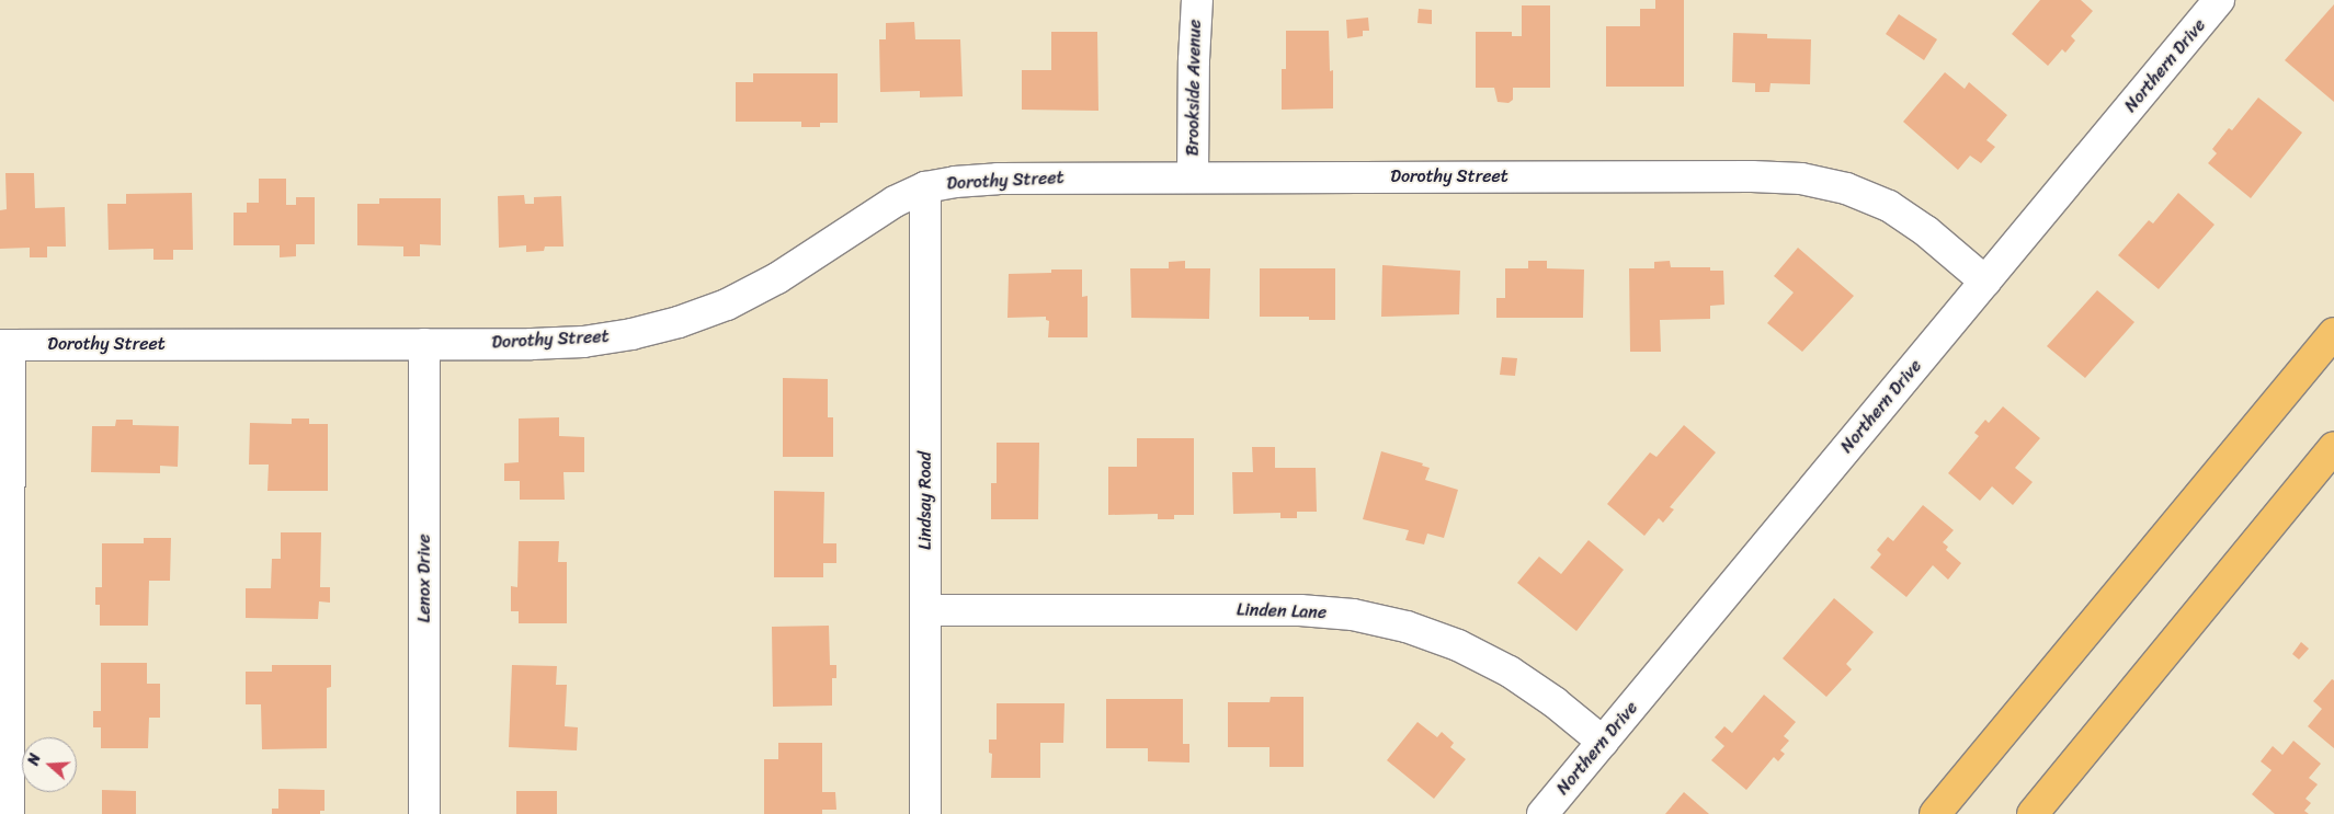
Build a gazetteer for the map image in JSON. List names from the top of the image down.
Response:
{
  "streets": {
    "street": [
      "Northern Drive",
      "Brookside Avenue",
      "Dorothy Street",
      "Lindsay Road",
      "Lenox Drive",
      "Linden Lane"
    ]
  },
  "crossings": [
    ["Northern Drive", "Dorothy Street"],
    ["Northern Drive", "Linden Lane"],
    ["Brookside Avenue", "Dorothy Street"],
    ["Dorothy Street", "Lindsay Road"],
    ["Dorothy Street", "Lenox Drive"],
    ["Lindsay Road", "Linden Lane"]
  ],
  "north": "left"
}
